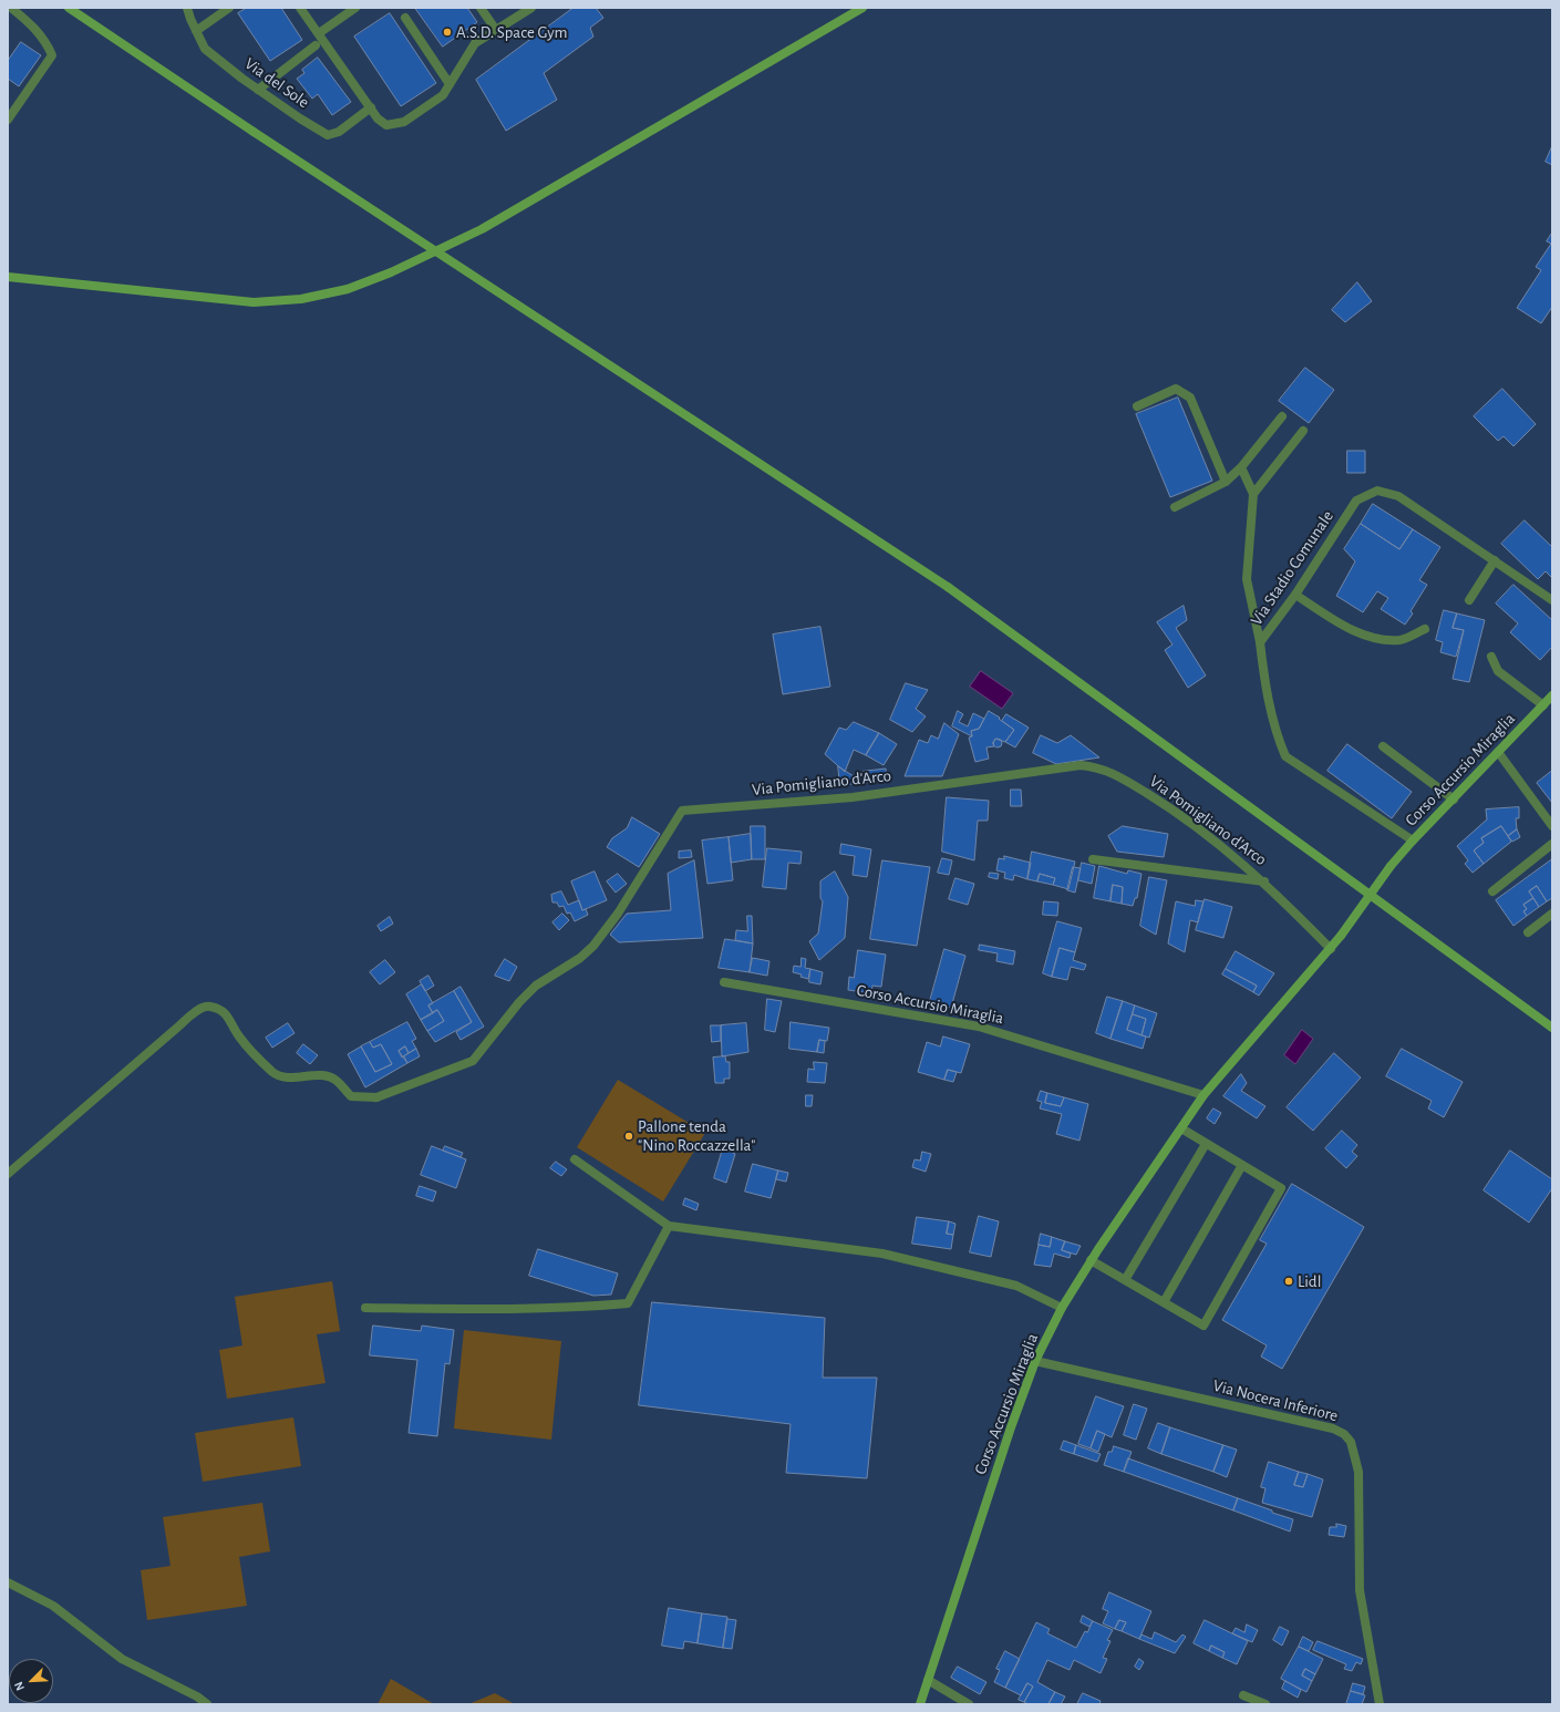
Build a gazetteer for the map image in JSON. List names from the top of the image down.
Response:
{
  "streets": {
    "street": [
      "Via del Sole",
      "Via Stadio Comunale",
      "Corso Accursio Miraglia",
      "Via Pomigliano d'Arco",
      "Via Nocera Inferiore"
    ]
  },
  "crossings": [
    ["Via Stadio Comunale", "Corso Accursio Miraglia"],
    ["Corso Accursio Miraglia", "Via Pomigliano d'Arco"],
    ["Corso Accursio Miraglia", "Via Nocera Inferiore"]
  ],
  "places": ["A.S.D. Space Gym", "Pallone tenda \"Nino Roccazzella\"", "Lidl"],
  "north": "bottom left"
}
